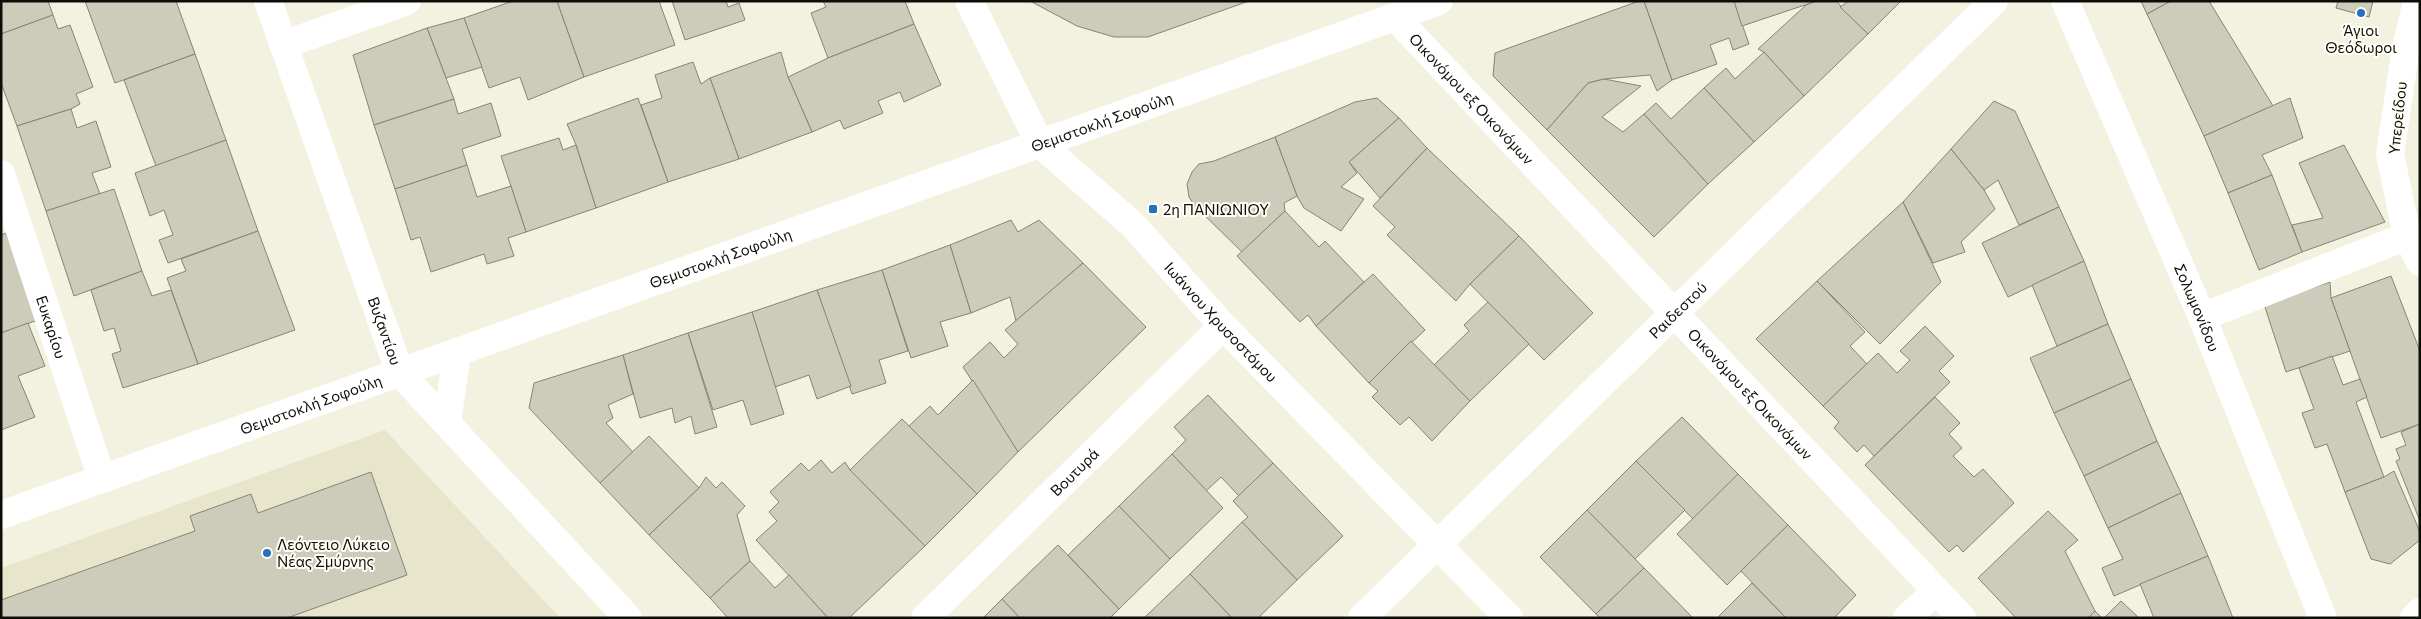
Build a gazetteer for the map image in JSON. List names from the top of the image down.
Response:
{
  "streets": {
    "street": [
      "Οικονόμου εξ Οικονόμων",
      "Υπερείδου",
      "Θεμιστοκλή Σοφούλη",
      "Σολωμονίδου",
      "Ραιδεστού",
      "Ιωάννου Χρυσοστόμου",
      "Ευκαρίου",
      "Βυζαντίου",
      "Βουτυρά"
    ]
  },
  "crossings": [
    ["Οικονόμου εξ Οικονόμων", "Θεμιστοκλή Σοφούλη"],
    ["Οικονόμου εξ Οικονόμων", "Ραιδεστού"],
    ["Θεμιστοκλή Σοφούλη", "Ιωάννου Χρυσοστόμου"],
    ["Θεμιστοκλή Σοφούλη", "Ευκαρίου"],
    ["Θεμιστοκλή Σοφούλη", "Βυζαντίου"],
    ["Ραιδεστού", "Ιωάννου Χρυσοστόμου"],
    ["Ιωάννου Χρυσοστόμου", "Βουτυρά"]
  ],
  "places": {
    "other": ["Άγιοι Θεόδωροι", "Λεόντειο Λύκειο Νέας Σμύρνης"],
    "transit": ["2η ΠΑΝΙΩΝΙΟΥ"]
  }
}
